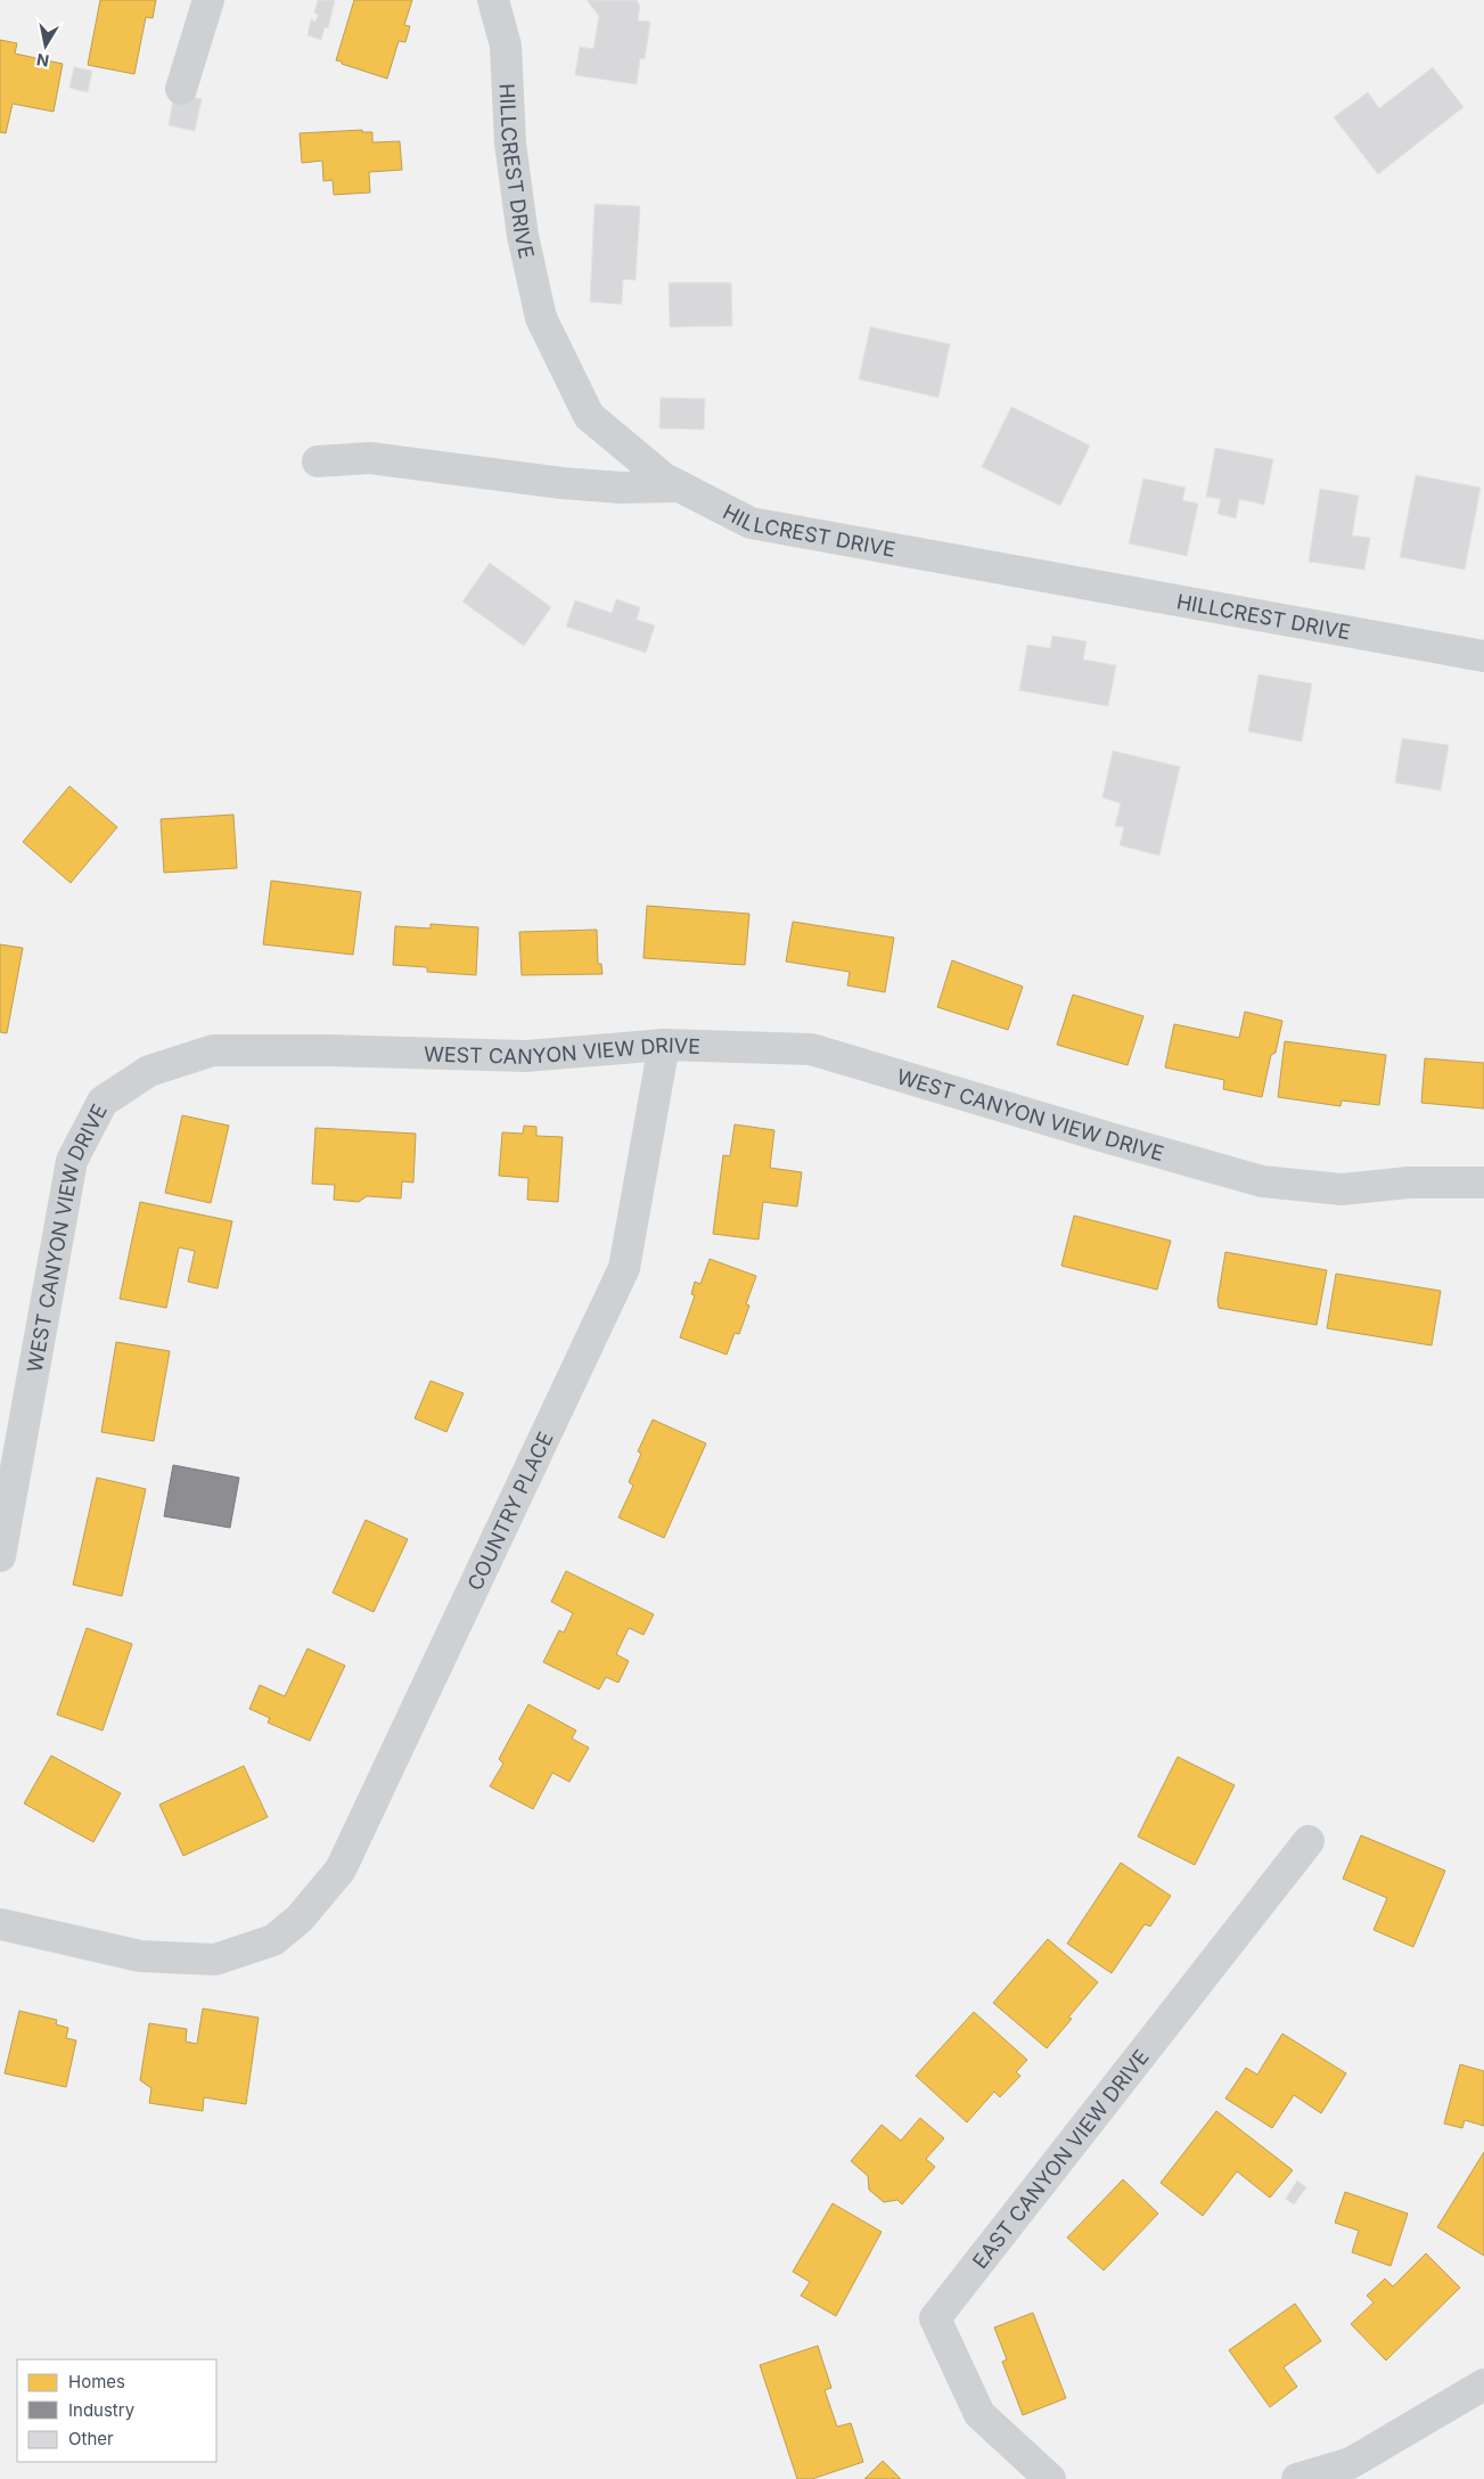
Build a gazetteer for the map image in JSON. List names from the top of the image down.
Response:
{
  "streets": {
    "street": [
      "HILLCREST DRIVE",
      "WEST CANYON VIEW DRIVE",
      "COUNTRY PLACE",
      "EAST CANYON VIEW DRIVE"
    ]
  },
  "crossings": [
    ["WEST CANYON VIEW DRIVE", "COUNTRY PLACE"]
  ],
  "legend": ["Homes", "Industry", "Other"],
  "north": "bottom"
}
